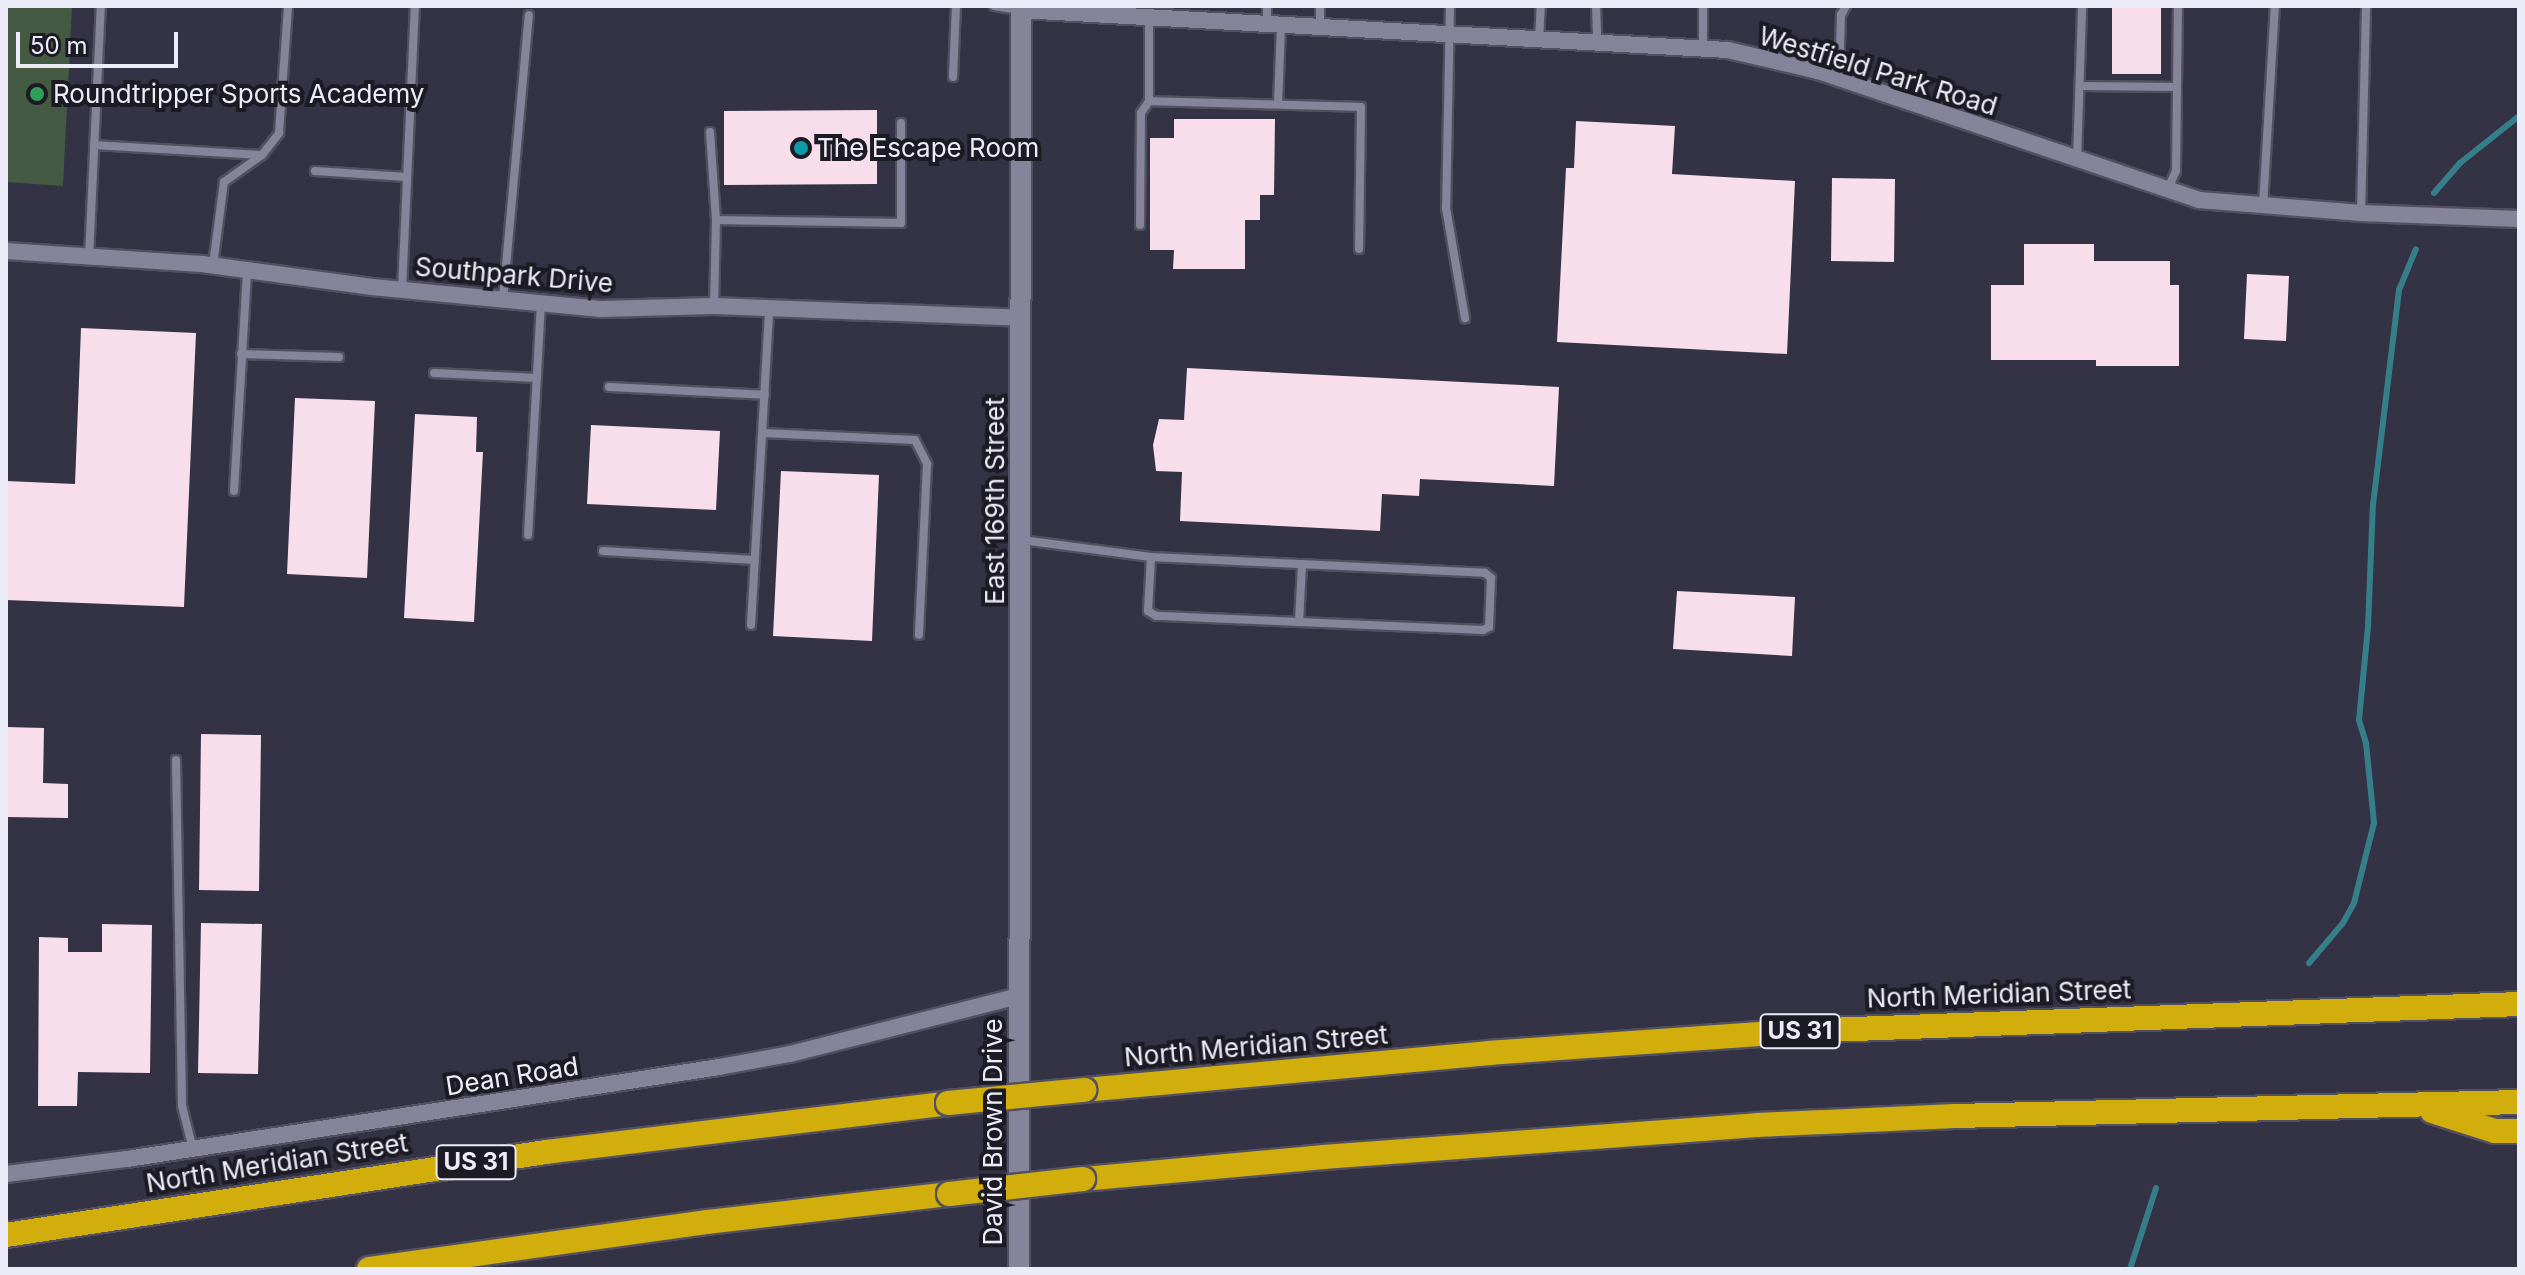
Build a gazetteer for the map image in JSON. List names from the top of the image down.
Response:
{
  "streets": {
    "highway": ["North Meridian Street", "US 31"],
    "street": [
      "Westfield Park Road",
      "Southpark Drive",
      "East 169th Street",
      "Dean Road",
      "David Brown Drive"
    ]
  },
  "crossings": [
    ["Westfield Park Road", "East 169th Street"],
    ["Southpark Drive", "East 169th Street"],
    ["East 169th Street", "Dean Road"],
    ["East 169th Street", "David Brown Drive"],
    ["Dean Road", "David Brown Drive"]
  ],
  "places": ["Roundtripper Sports Academy", "The Escape Room"],
  "scale_bar": "50 m"
}
